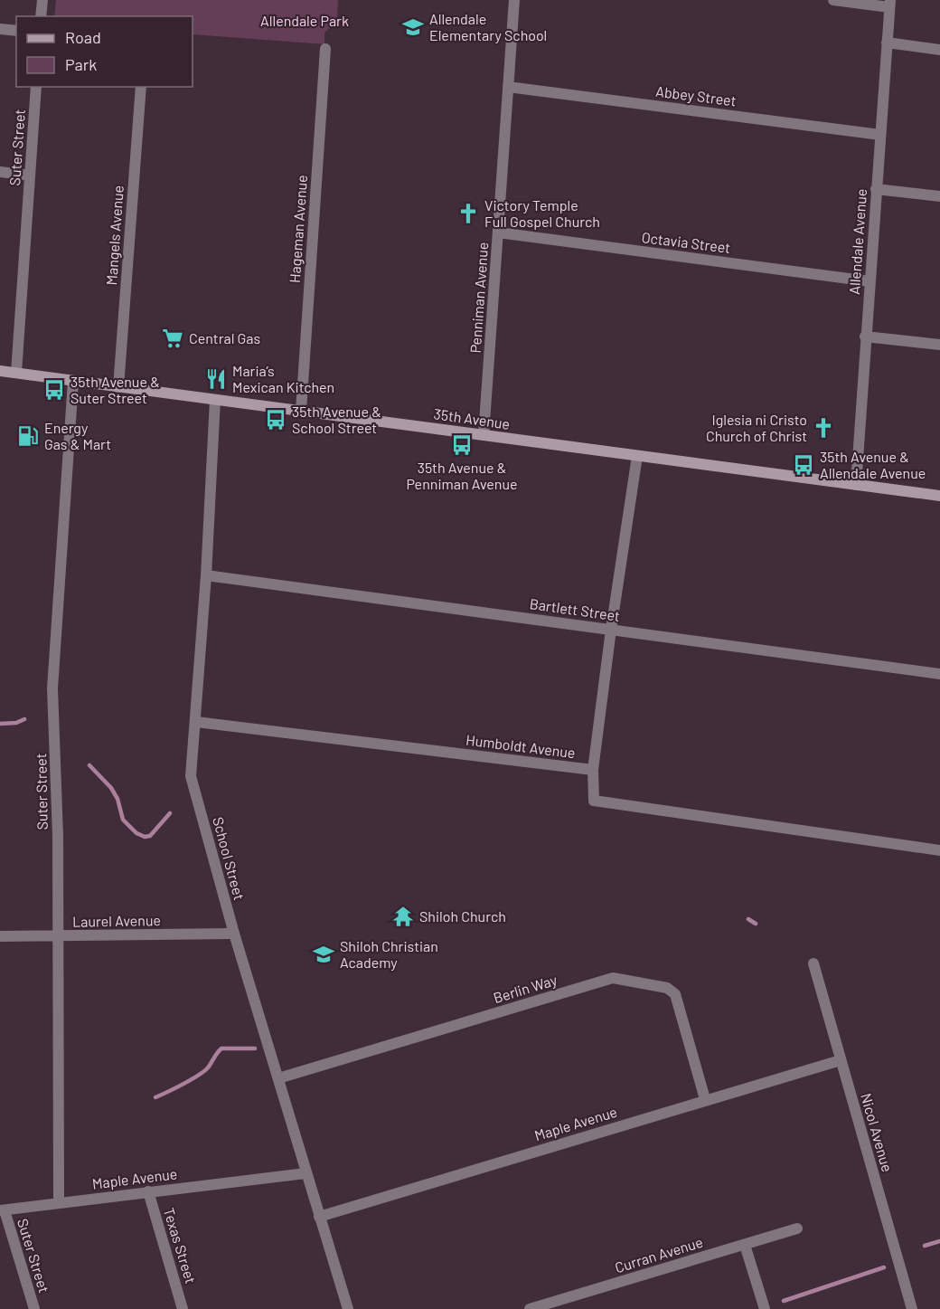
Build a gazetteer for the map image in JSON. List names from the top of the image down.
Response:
{
  "streets": {
    "main road": ["35th Avenue"],
    "street": [
      "Abbey Street",
      "Suter Street",
      "Hageman Avenue",
      "Mangels Avenue",
      "Allendale Avenue",
      "Octavia Street",
      "Penniman Avenue",
      "Bartlett Street",
      "Humboldt Avenue",
      "School Street",
      "Laurel Avenue",
      "Berlin Way",
      "Maple Avenue",
      "Nicol Avenue",
      "Texas Street",
      "Curran Avenue"
    ]
  },
  "crossings": [
    ["Abbey Street", "Allendale Avenue"],
    ["Abbey Street", "Penniman Avenue"],
    ["Suter Street", "35th Avenue"],
    ["Suter Street", "Laurel Avenue"],
    ["Suter Street", "Maple Avenue"],
    ["Hageman Avenue", "35th Avenue"],
    ["Mangels Avenue", "35th Avenue"],
    ["Allendale Avenue", "Octavia Street"],
    ["Allendale Avenue", "35th Avenue"],
    ["Octavia Street", "Penniman Avenue"],
    ["Penniman Avenue", "35th Avenue"],
    ["35th Avenue", "School Street"],
    ["Bartlett Street", "School Street"],
    ["Humboldt Avenue", "School Street"],
    ["School Street", "Laurel Avenue"],
    ["School Street", "Berlin Way"],
    ["School Street", "Maple Avenue"],
    ["Berlin Way", "Maple Avenue"],
    ["Maple Avenue", "Nicol Avenue"],
    ["Maple Avenue", "Texas Street"]
  ],
  "parks": ["Allendale Park"],
  "places": {
    "school or university": ["Allendale Elementary School", "Shiloh Christian Academy"],
    "church": ["Victory Temple Full Gospel Church", "Iglesia ni Cristo Church of Christ"],
    "supermarket": ["Central Gas"],
    "restaurant": ["Maria’s Mexican Kitchen"],
    "bus stop": [
      "35th Avenue & Suter Street",
      "35th Avenue & School Street",
      "35th Avenue & Penniman Avenue",
      "35th Avenue & Allendale Avenue"
    ],
    "fuel station": ["Energy Gas & Mart"],
    "temple": ["Shiloh Church"]
  },
  "legend": ["Road", "Park"]
}
